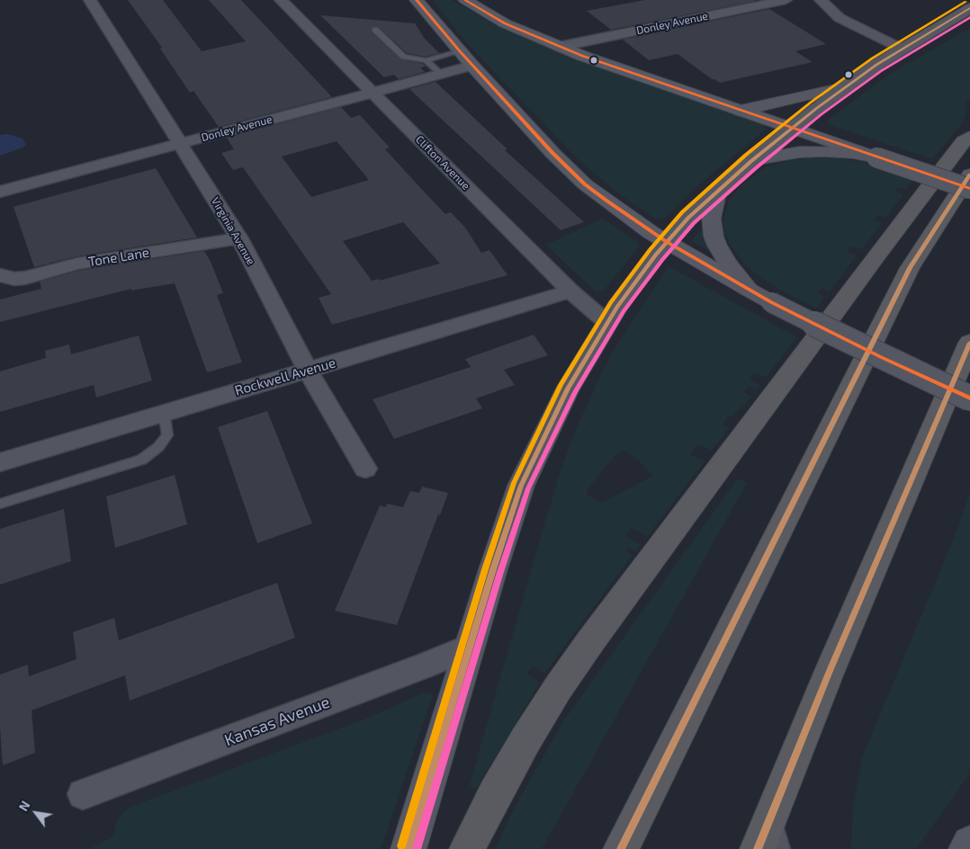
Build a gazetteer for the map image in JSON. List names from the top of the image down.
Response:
{
  "streets": {
    "street": [
      "Donley Avenue",
      "Clifton Avenue",
      "Virginia Avenue",
      "Tone Lane",
      "Rockwell Avenue",
      "Kansas Avenue"
    ]
  },
  "crossings": [
    ["Donley Avenue", "Clifton Avenue"],
    ["Donley Avenue", "Virginia Avenue"],
    ["Clifton Avenue", "Rockwell Avenue"],
    ["Virginia Avenue", "Tone Lane"],
    ["Virginia Avenue", "Rockwell Avenue"]
  ],
  "north": "top left"
}
